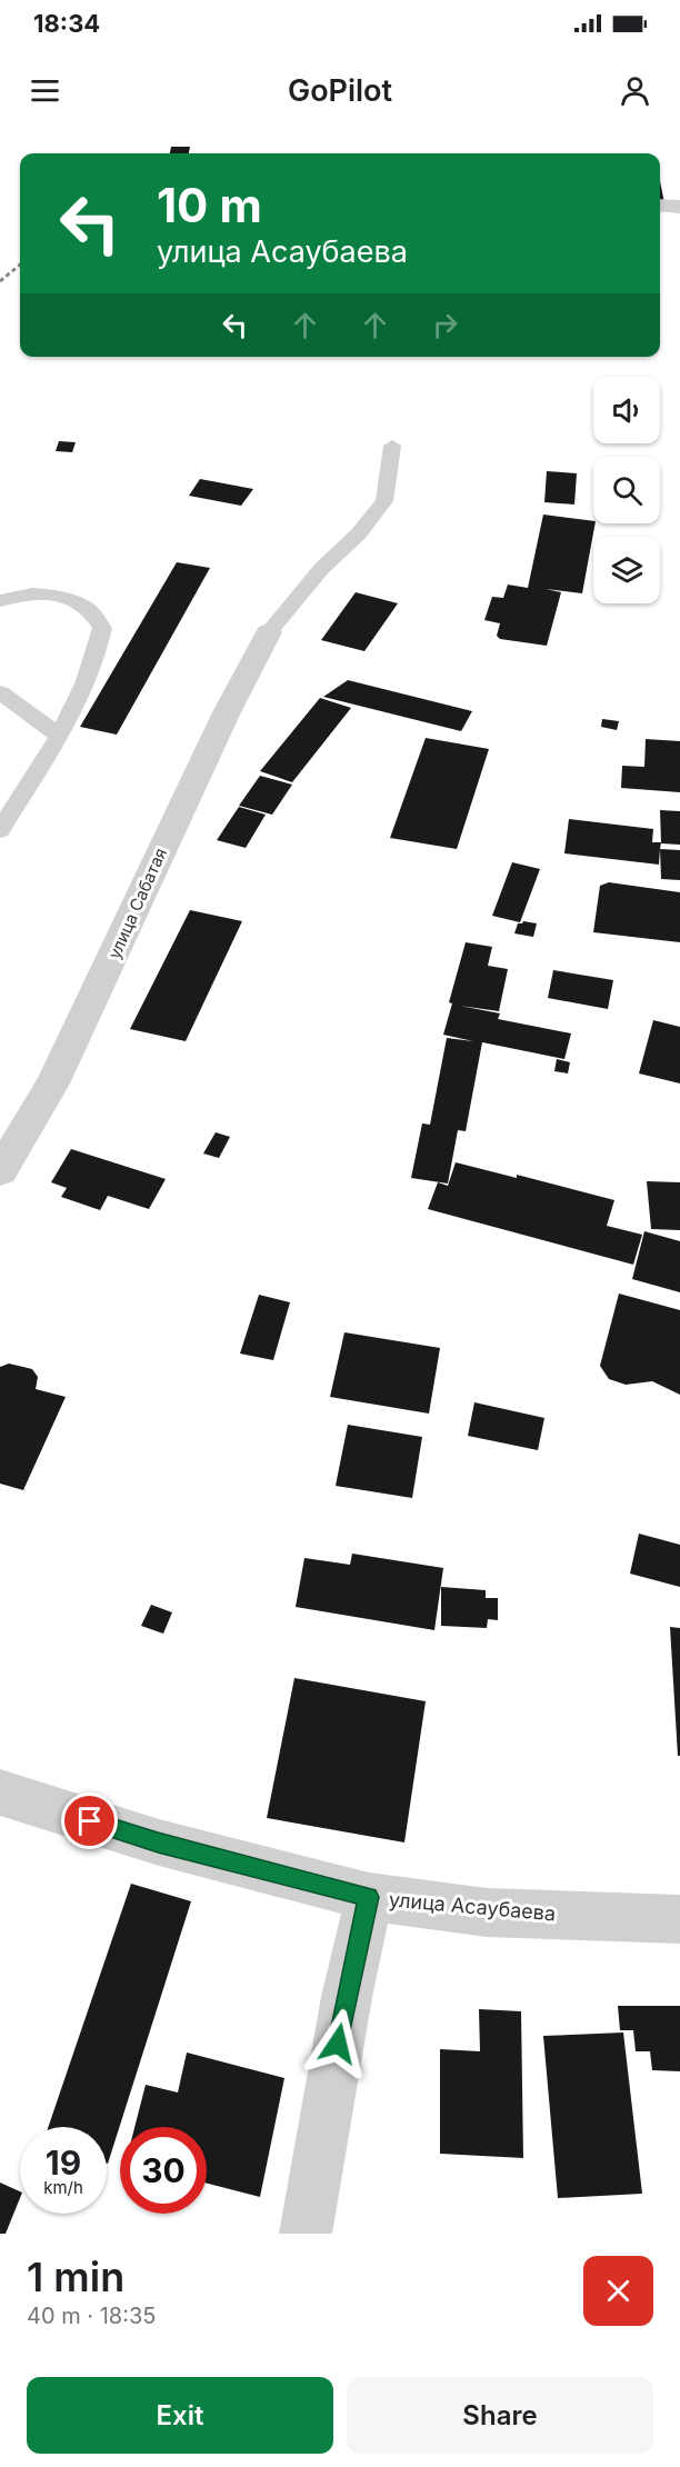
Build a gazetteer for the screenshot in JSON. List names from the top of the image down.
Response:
{
  "streets": {
    "street": ["улица Сабатая", "улица Асаубаева"]
  },
  "page": {
    "status": "18:34",
    "header": "GoPilot",
    "turn": ["10 m", "улица Асаубаева"],
    "speed": "19 km/h",
    "limit": "30",
    "heading": ["1 min", "40 m · 18:35"],
    "buttons": ["Exit", "Share"]
  }
}
